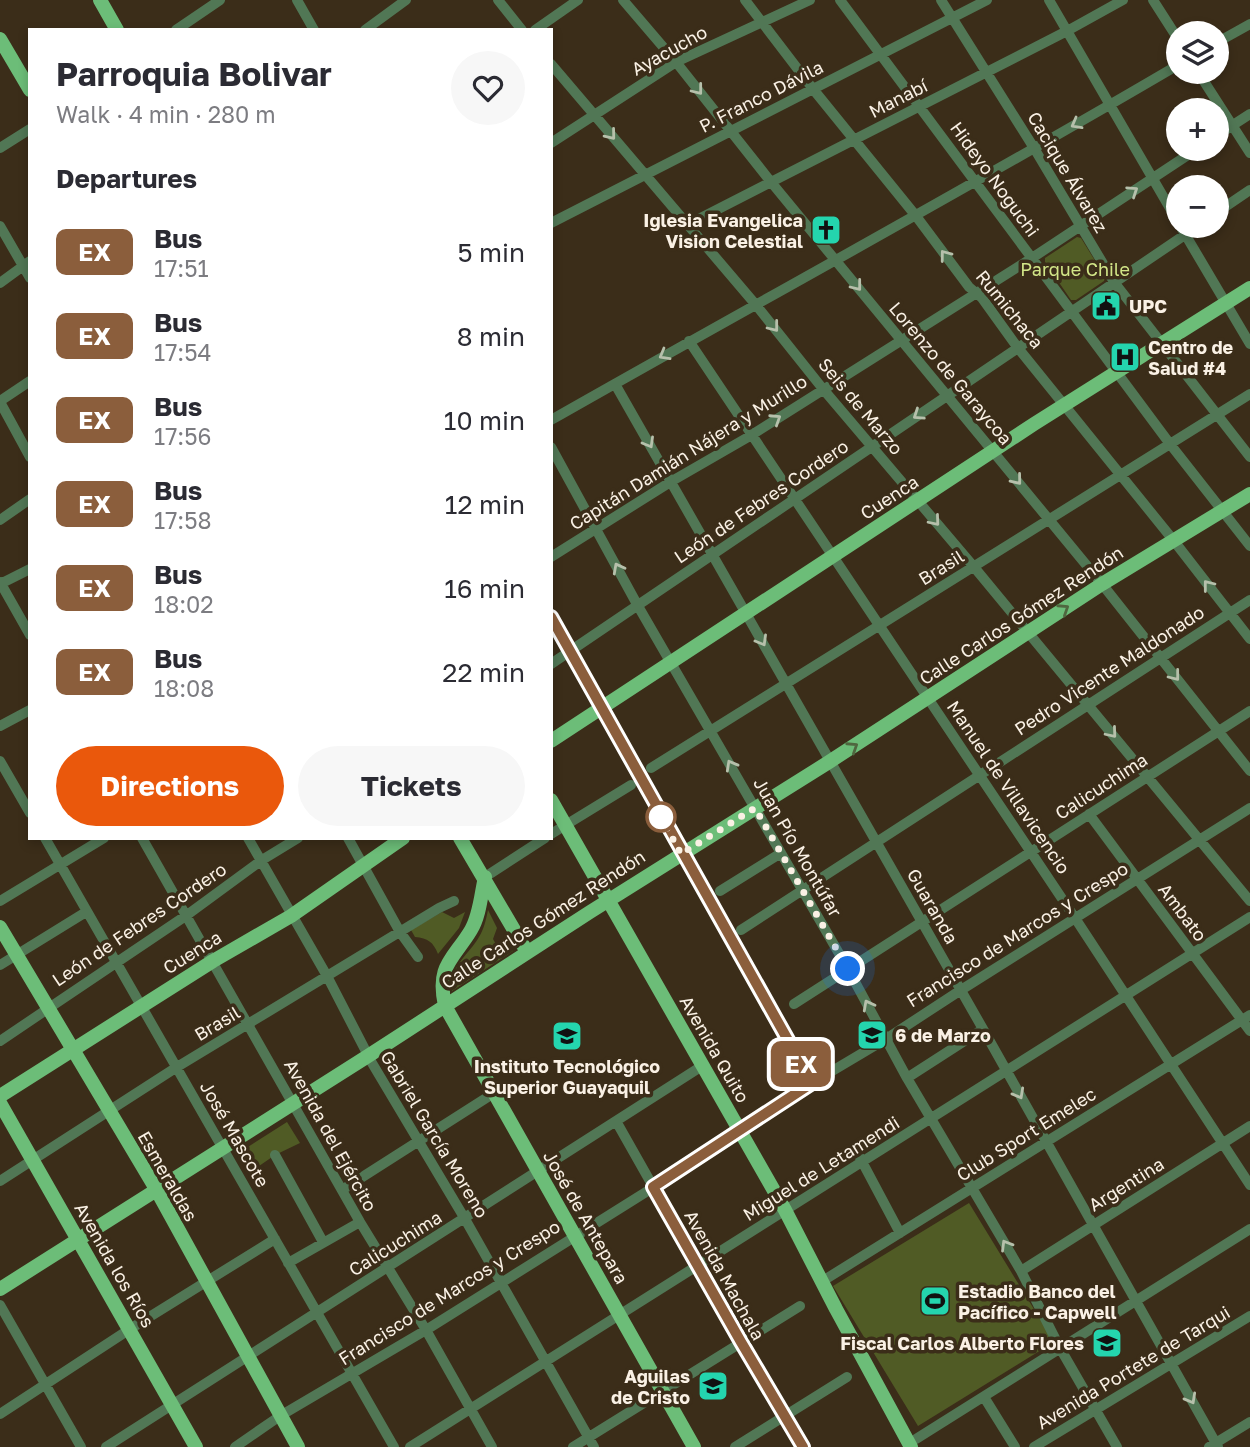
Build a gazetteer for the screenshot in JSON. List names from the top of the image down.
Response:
{
  "streets": {
    "main road": [
      "Cuenca",
      "Calle Carlos Gómez Rendón",
      "Avenida Quito",
      "Esmeraldas",
      "José de Antepara",
      "Avenida los Ríos"
    ],
    "street": [
      "Ayacucho",
      "P. Franco Dávila",
      "Manabí",
      "Cacique Álvarez",
      "Hideyo Noguchi",
      "Rumichaca",
      "Lorenzo de Garaycoa",
      "Seis de Marzo",
      "Capitán Damián Nájera y Murillo",
      "León de Febres Cordero",
      "Brasil",
      "Pedro Vicente Maldonado",
      "Calicuchima",
      "Manuel de Villavicencio",
      "Juan Pío Montúfar",
      "Guaranda",
      "Ambato",
      "Francisco de Marcos y Crespo",
      "José Mascote",
      "Gabriel García Moreno",
      "Club Sport Emelec",
      "Avenida del Ejército",
      "Miguel de Letamendi",
      "Argentina",
      "Avenida Machala",
      "Avenida Portete de Tarqui"
    ]
  },
  "crossings": [
    ["Ayacucho", "Rumichaca"],
    ["Ayacucho", "Lorenzo de Garaycoa"],
    ["Ayacucho", "Seis de Marzo"],
    ["P. Franco Dávila", "Cacique Álvarez"],
    ["P. Franco Dávila", "Hideyo Noguchi"],
    ["P. Franco Dávila", "Rumichaca"],
    ["P. Franco Dávila", "Lorenzo de Garaycoa"],
    ["P. Franco Dávila", "Seis de Marzo"],
    ["Manabí", "Cacique Álvarez"],
    ["Manabí", "Hideyo Noguchi"],
    ["Manabí", "Rumichaca"],
    ["Manabí", "Lorenzo de Garaycoa"],
    ["Manabí", "Seis de Marzo"],
    ["Cacique Álvarez", "Capitán Damián Nájera y Murillo"],
    ["Cacique Álvarez", "Cuenca"],
    ["Cacique Álvarez", "León de Febres Cordero"],
    ["Cacique Álvarez", "Brasil"],
    ["Hideyo Noguchi", "Capitán Damián Nájera y Murillo"],
    ["Hideyo Noguchi", "Cuenca"],
    ["Hideyo Noguchi", "León de Febres Cordero"],
    ["Hideyo Noguchi", "Brasil"],
    ["Hideyo Noguchi", "Calle Carlos Gómez Rendón"],
    ["Rumichaca", "Capitán Damián Nájera y Murillo"],
    ["Rumichaca", "Cuenca"],
    ["Rumichaca", "León de Febres Cordero"],
    ["Rumichaca", "Brasil"],
    ["Rumichaca", "Calle Carlos Gómez Rendón"],
    ["Rumichaca", "Pedro Vicente Maldonado"],
    ["Lorenzo de Garaycoa", "Capitán Damián Nájera y Murillo"],
    ["Lorenzo de Garaycoa", "Cuenca"],
    ["Lorenzo de Garaycoa", "León de Febres Cordero"],
    ["Lorenzo de Garaycoa", "Brasil"],
    ["Lorenzo de Garaycoa", "Calle Carlos Gómez Rendón"],
    ["Lorenzo de Garaycoa", "Pedro Vicente Maldonado"],
    ["Lorenzo de Garaycoa", "Calicuchima"],
    ["Seis de Marzo", "Capitán Damián Nájera y Murillo"],
    ["Seis de Marzo", "Cuenca"],
    ["Seis de Marzo", "León de Febres Cordero"],
    ["Seis de Marzo", "Brasil"],
    ["Seis de Marzo", "Calle Carlos Gómez Rendón"],
    ["Seis de Marzo", "Pedro Vicente Maldonado"],
    ["Seis de Marzo", "Calicuchima"],
    ["Seis de Marzo", "Francisco de Marcos y Crespo"],
    ["Capitán Damián Nájera y Murillo", "Manuel de Villavicencio"],
    ["Capitán Damián Nájera y Murillo", "Juan Pío Montúfar"],
    ["Capitán Damián Nájera y Murillo", "Guaranda"],
    ["Cuenca", "Manuel de Villavicencio"],
    ["Cuenca", "Juan Pío Montúfar"],
    ["Cuenca", "Guaranda"],
    ["Cuenca", "José Mascote"],
    ["Cuenca", "Gabriel García Moreno"],
    ["Cuenca", "Avenida del Ejército"],
    ["Cuenca", "Esmeraldas"],
    ["León de Febres Cordero", "Manuel de Villavicencio"],
    ["León de Febres Cordero", "Juan Pío Montúfar"],
    ["León de Febres Cordero", "Guaranda"],
    ["León de Febres Cordero", "José Mascote"],
    ["León de Febres Cordero", "Gabriel García Moreno"],
    ["León de Febres Cordero", "Avenida del Ejército"],
    ["León de Febres Cordero", "Esmeraldas"],
    ["Brasil", "Manuel de Villavicencio"],
    ["Brasil", "Juan Pío Montúfar"],
    ["Brasil", "Guaranda"],
    ["Brasil", "José Mascote"],
    ["Brasil", "Gabriel García Moreno"],
    ["Brasil", "Avenida del Ejército"],
    ["Brasil", "Esmeraldas"],
    ["Brasil", "Avenida los Ríos"],
    ["Calle Carlos Gómez Rendón", "Manuel de Villavicencio"],
    ["Calle Carlos Gómez Rendón", "Juan Pío Montúfar"],
    ["Calle Carlos Gómez Rendón", "Guaranda"],
    ["Calle Carlos Gómez Rendón", "Avenida Quito"],
    ["Calle Carlos Gómez Rendón", "José Mascote"],
    ["Calle Carlos Gómez Rendón", "Gabriel García Moreno"],
    ["Calle Carlos Gómez Rendón", "Avenida del Ejército"],
    ["Calle Carlos Gómez Rendón", "Esmeraldas"],
    ["Calle Carlos Gómez Rendón", "José de Antepara"],
    ["Calle Carlos Gómez Rendón", "Avenida los Ríos"],
    ["Pedro Vicente Maldonado", "Manuel de Villavicencio"],
    ["Pedro Vicente Maldonado", "Juan Pío Montúfar"],
    ["Pedro Vicente Maldonado", "Guaranda"],
    ["Calicuchima", "Manuel de Villavicencio"],
    ["Calicuchima", "Juan Pío Montúfar"],
    ["Calicuchima", "Guaranda"],
    ["Calicuchima", "Ambato"],
    ["Calicuchima", "Avenida Quito"],
    ["Calicuchima", "José Mascote"],
    ["Calicuchima", "Gabriel García Moreno"],
    ["Calicuchima", "Avenida del Ejército"],
    ["Calicuchima", "Esmeraldas"],
    ["Calicuchima", "José de Antepara"],
    ["Calicuchima", "Avenida los Ríos"],
    ["Calicuchima", "Avenida Machala"],
    ["Manuel de Villavicencio", "Francisco de Marcos y Crespo"],
    ["Manuel de Villavicencio", "Club Sport Emelec"],
    ["Manuel de Villavicencio", "Miguel de Letamendi"],
    ["Manuel de Villavicencio", "Argentina"],
    ["Juan Pío Montúfar", "Francisco de Marcos y Crespo"],
    ["Juan Pío Montúfar", "Club Sport Emelec"],
    ["Juan Pío Montúfar", "Miguel de Letamendi"],
    ["Juan Pío Montúfar", "Argentina"],
    ["Juan Pío Montúfar", "Avenida Portete de Tarqui"],
    ["Guaranda", "Francisco de Marcos y Crespo"],
    ["Guaranda", "Club Sport Emelec"],
    ["Guaranda", "Miguel de Letamendi"],
    ["Guaranda", "Argentina"],
    ["Guaranda", "Avenida Portete de Tarqui"],
    ["Ambato", "Francisco de Marcos y Crespo"],
    ["Ambato", "Club Sport Emelec"],
    ["Ambato", "Miguel de Letamendi"],
    ["Francisco de Marcos y Crespo", "Avenida Quito"],
    ["Francisco de Marcos y Crespo", "José Mascote"],
    ["Francisco de Marcos y Crespo", "Gabriel García Moreno"],
    ["Francisco de Marcos y Crespo", "Avenida del Ejército"],
    ["Francisco de Marcos y Crespo", "Esmeraldas"],
    ["Francisco de Marcos y Crespo", "José de Antepara"],
    ["Francisco de Marcos y Crespo", "Avenida Machala"],
    ["Avenida Quito", "Club Sport Emelec"],
    ["Avenida Quito", "Miguel de Letamendi"],
    ["Gabriel García Moreno", "Miguel de Letamendi"],
    ["Avenida del Ejército", "Miguel de Letamendi"],
    ["Miguel de Letamendi", "José de Antepara"],
    ["Miguel de Letamendi", "Avenida Machala"]
  ],
  "one_way": ["Lorenzo de Garaycoa"],
  "parks": ["Parque Chile"],
  "places": {
    "church": ["Iglesia Evangelica Vision Celestial"],
    "public building": ["UPC"],
    "hospital": ["Centro de Salud #4"],
    "school or university": [
      "6 de Marzo",
      "Instituto Tecnológico Superior Guayaquil",
      "Fiscal Carlos Alberto Flores",
      "Aguilas de Cristo"
    ],
    "sports": ["Estadio Banco del Pacífico - Capwell"]
  },
  "lines": ["bus line EX"],
  "page": {
    "on_map": "EX",
    "map_buttons": ["+", "−"],
    "heading": [
      ["Parroquia Bolivar", "Walk · 4 min · 280 m"],
      "Departures"
    ],
    "list": [
      {
        "mark": "EX",
        "name": "Bus",
        "note": "17:51",
        "value": "5 min"
      },
      {
        "mark": "EX",
        "name": "Bus",
        "note": "17:54",
        "value": "8 min"
      },
      {
        "mark": "EX",
        "name": "Bus",
        "note": "17:56",
        "value": "10 min"
      },
      {
        "mark": "EX",
        "name": "Bus",
        "note": "17:58",
        "value": "12 min"
      },
      {
        "mark": "EX",
        "name": "Bus",
        "note": "18:02",
        "value": "16 min"
      },
      {
        "mark": "EX",
        "name": "Bus",
        "note": "18:08",
        "value": "22 min"
      }
    ],
    "buttons": ["Directions", "Tickets"]
  }
}
